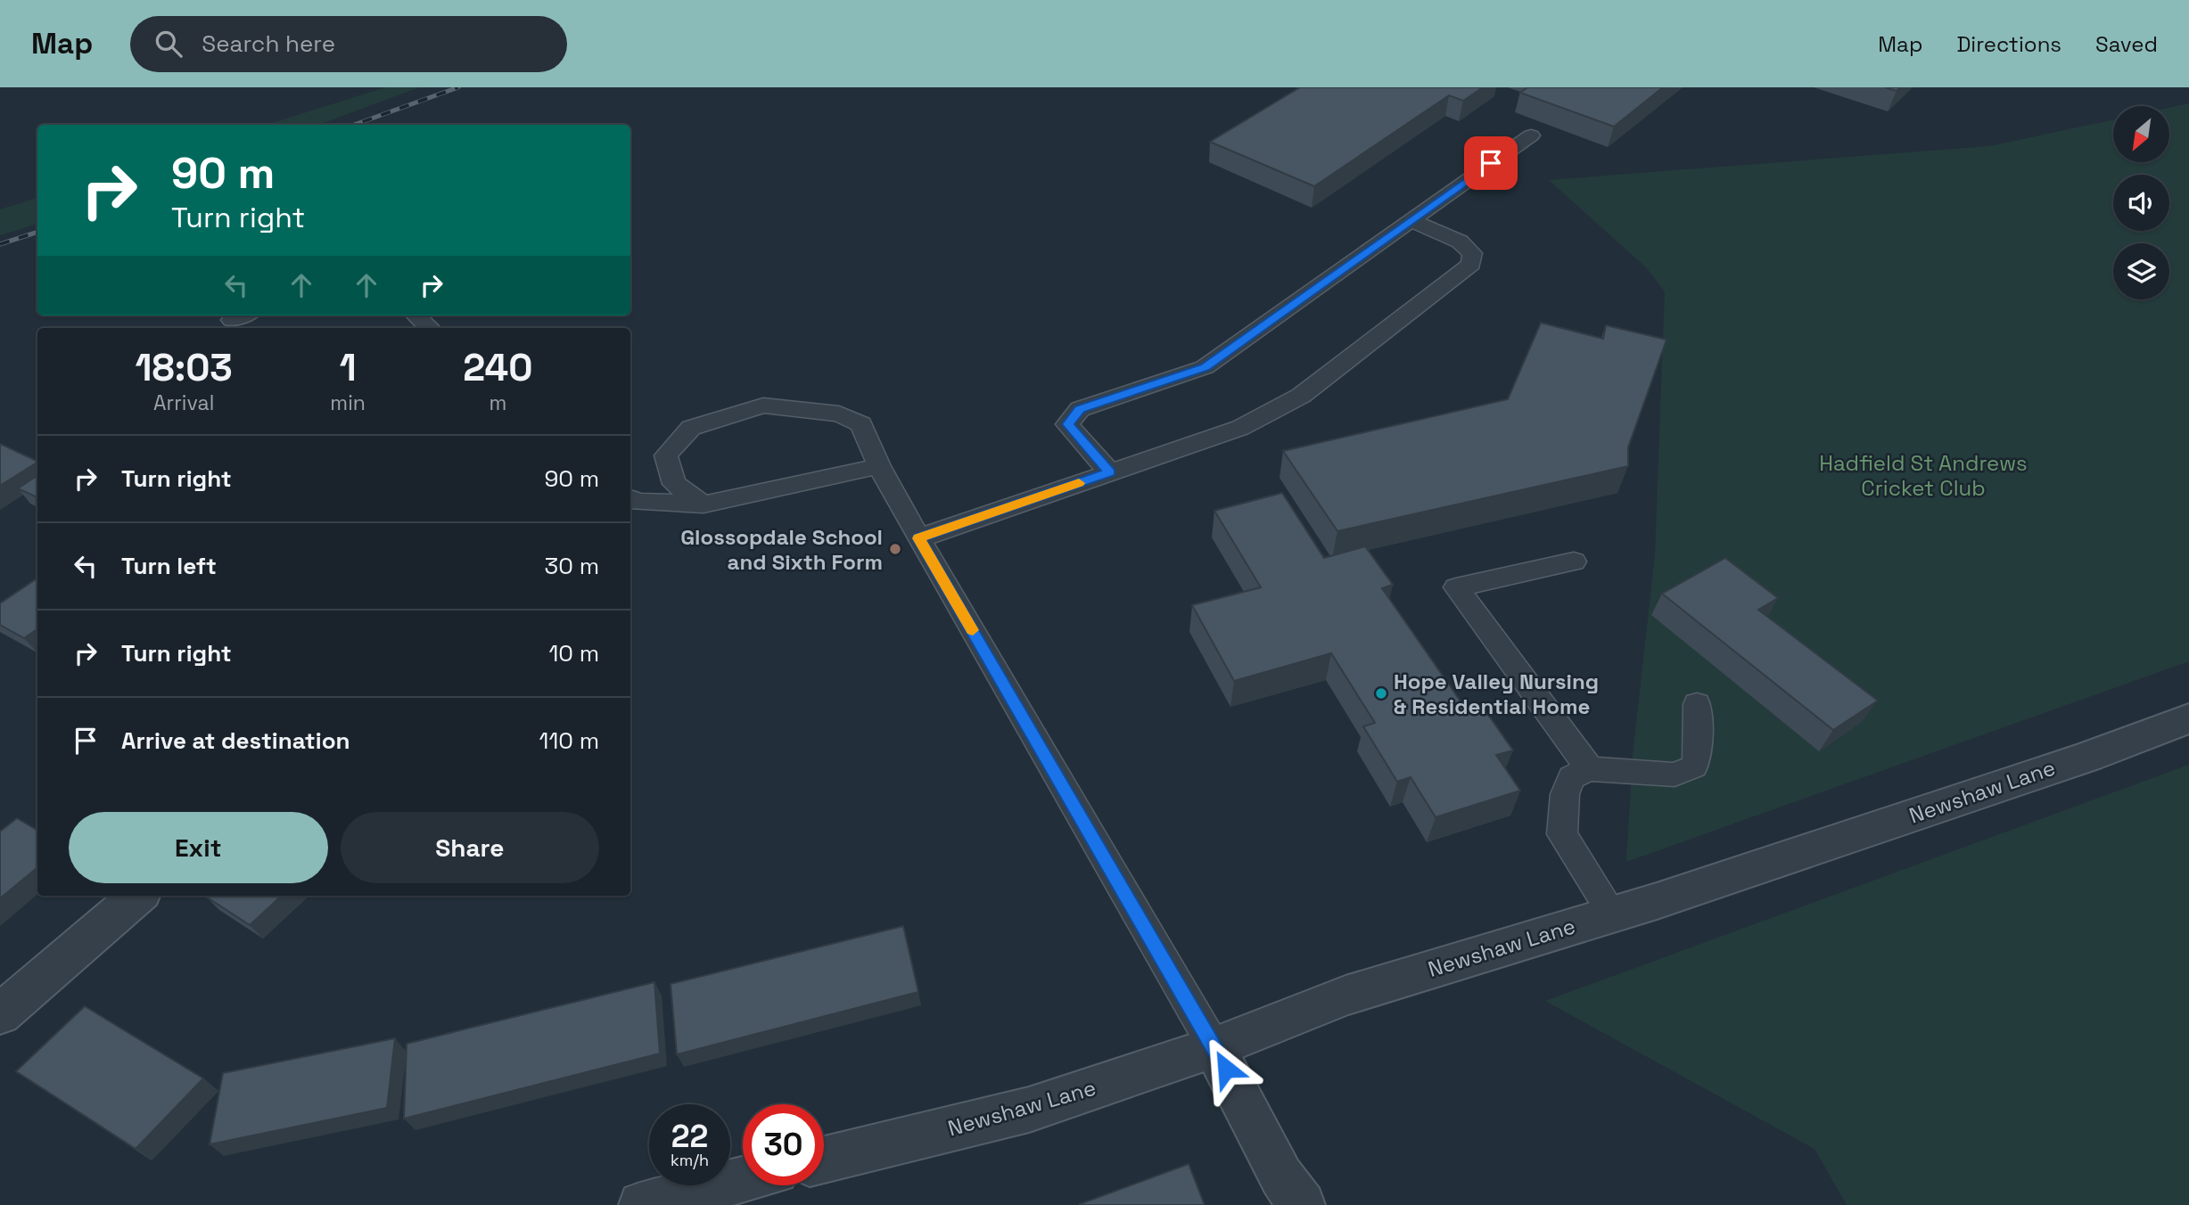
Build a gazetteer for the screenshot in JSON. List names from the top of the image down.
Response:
{
  "streets": {
    "street": ["Newshaw Lane"]
  },
  "parks": ["Hadfield St Andrews Cricket Club"],
  "places": ["Glossopdale School and Sixth Form", "Hope Valley Nursing & Residential Home"],
  "north": "bottom left",
  "page": {
    "header": "Map",
    "search": "Search here",
    "nav": ["Map", "Directions", "Saved"],
    "turn": ["90 m", "Turn right"],
    "eta": [
      "18:03",
      "Arrival",
      "1",
      "min",
      "240",
      "m"
    ],
    "list": [
      {
        "name": "Turn right",
        "value": "90 m"
      },
      {
        "name": "Turn left",
        "value": "30 m"
      },
      {
        "name": "Turn right",
        "value": "10 m"
      },
      {
        "name": "Arrive at destination",
        "value": "110 m"
      }
    ],
    "buttons": ["Exit", "Share"],
    "speed": "22 km/h",
    "limit": "30"
  }
}
